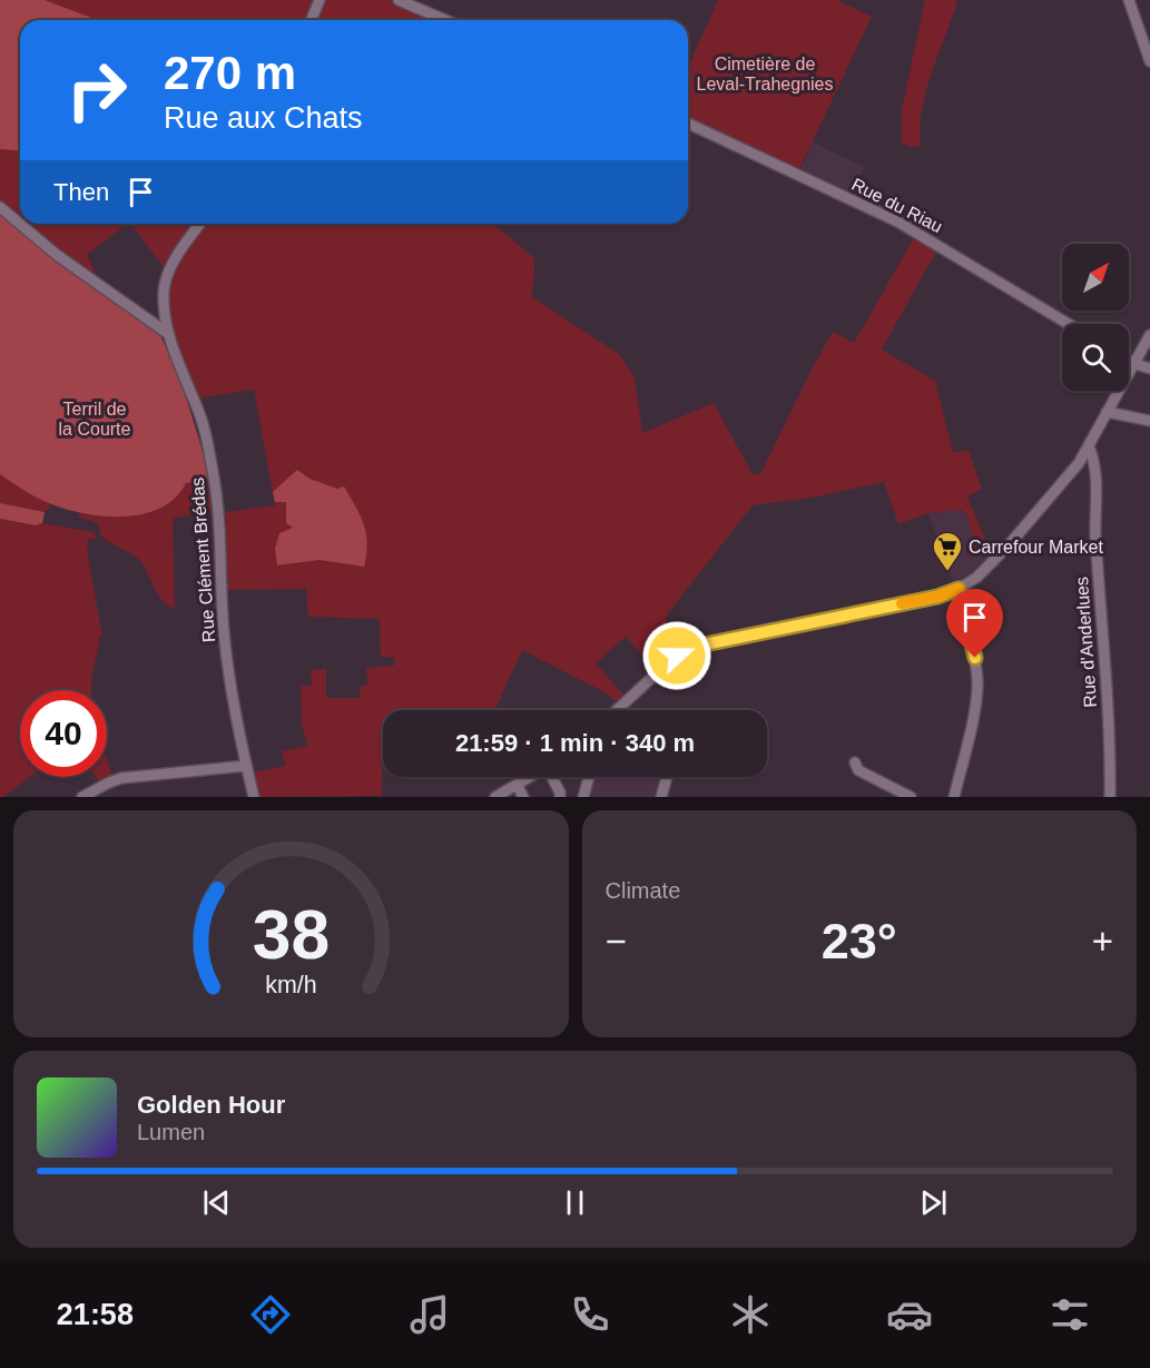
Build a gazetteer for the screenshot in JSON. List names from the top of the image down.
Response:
{
  "streets": {
    "street": ["Rue du Riau", "Rue Clément Brédas", "Rue d'Anderlues"]
  },
  "parks": ["Cimetière de Leval-Trahegnies", "Terril de la Courte"],
  "places": {
    "supermarket": ["Carrefour Market"]
  },
  "north": "top right",
  "page": {
    "turn": ["270 m", "Rue aux Chats"],
    "then": "Then",
    "limit": "40",
    "trip": "21:59 · 1 min · 340 m",
    "tile": "Climate",
    "heat": ["−", "23°", "+"],
    "song": ["Golden Hour", "Lumen"],
    "tabs": "21:58",
    "gauge": ["38", "km/h"]
  }
}
